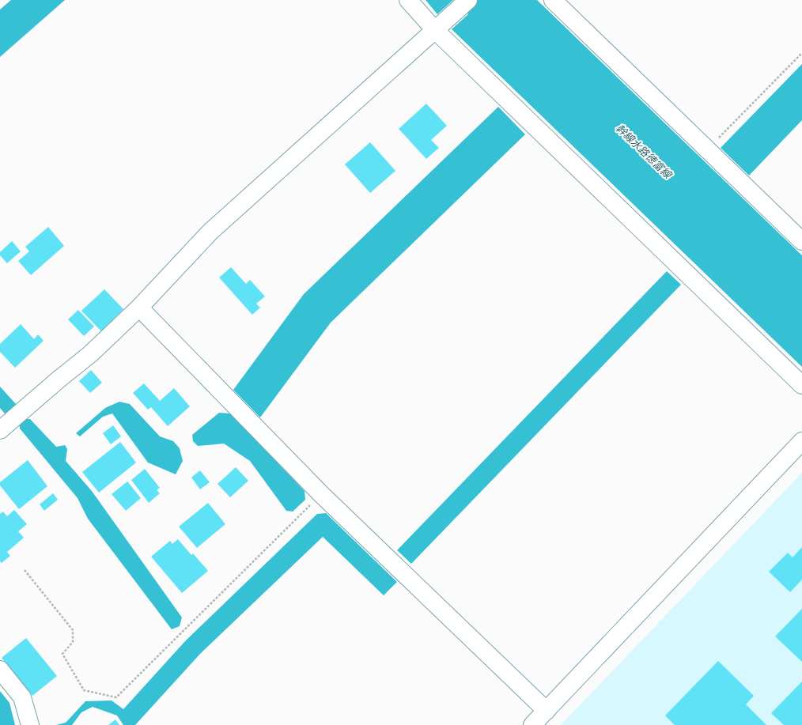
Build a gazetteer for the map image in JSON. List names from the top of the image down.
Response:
{
  "water": ["幹線水路徳富線"]
}
